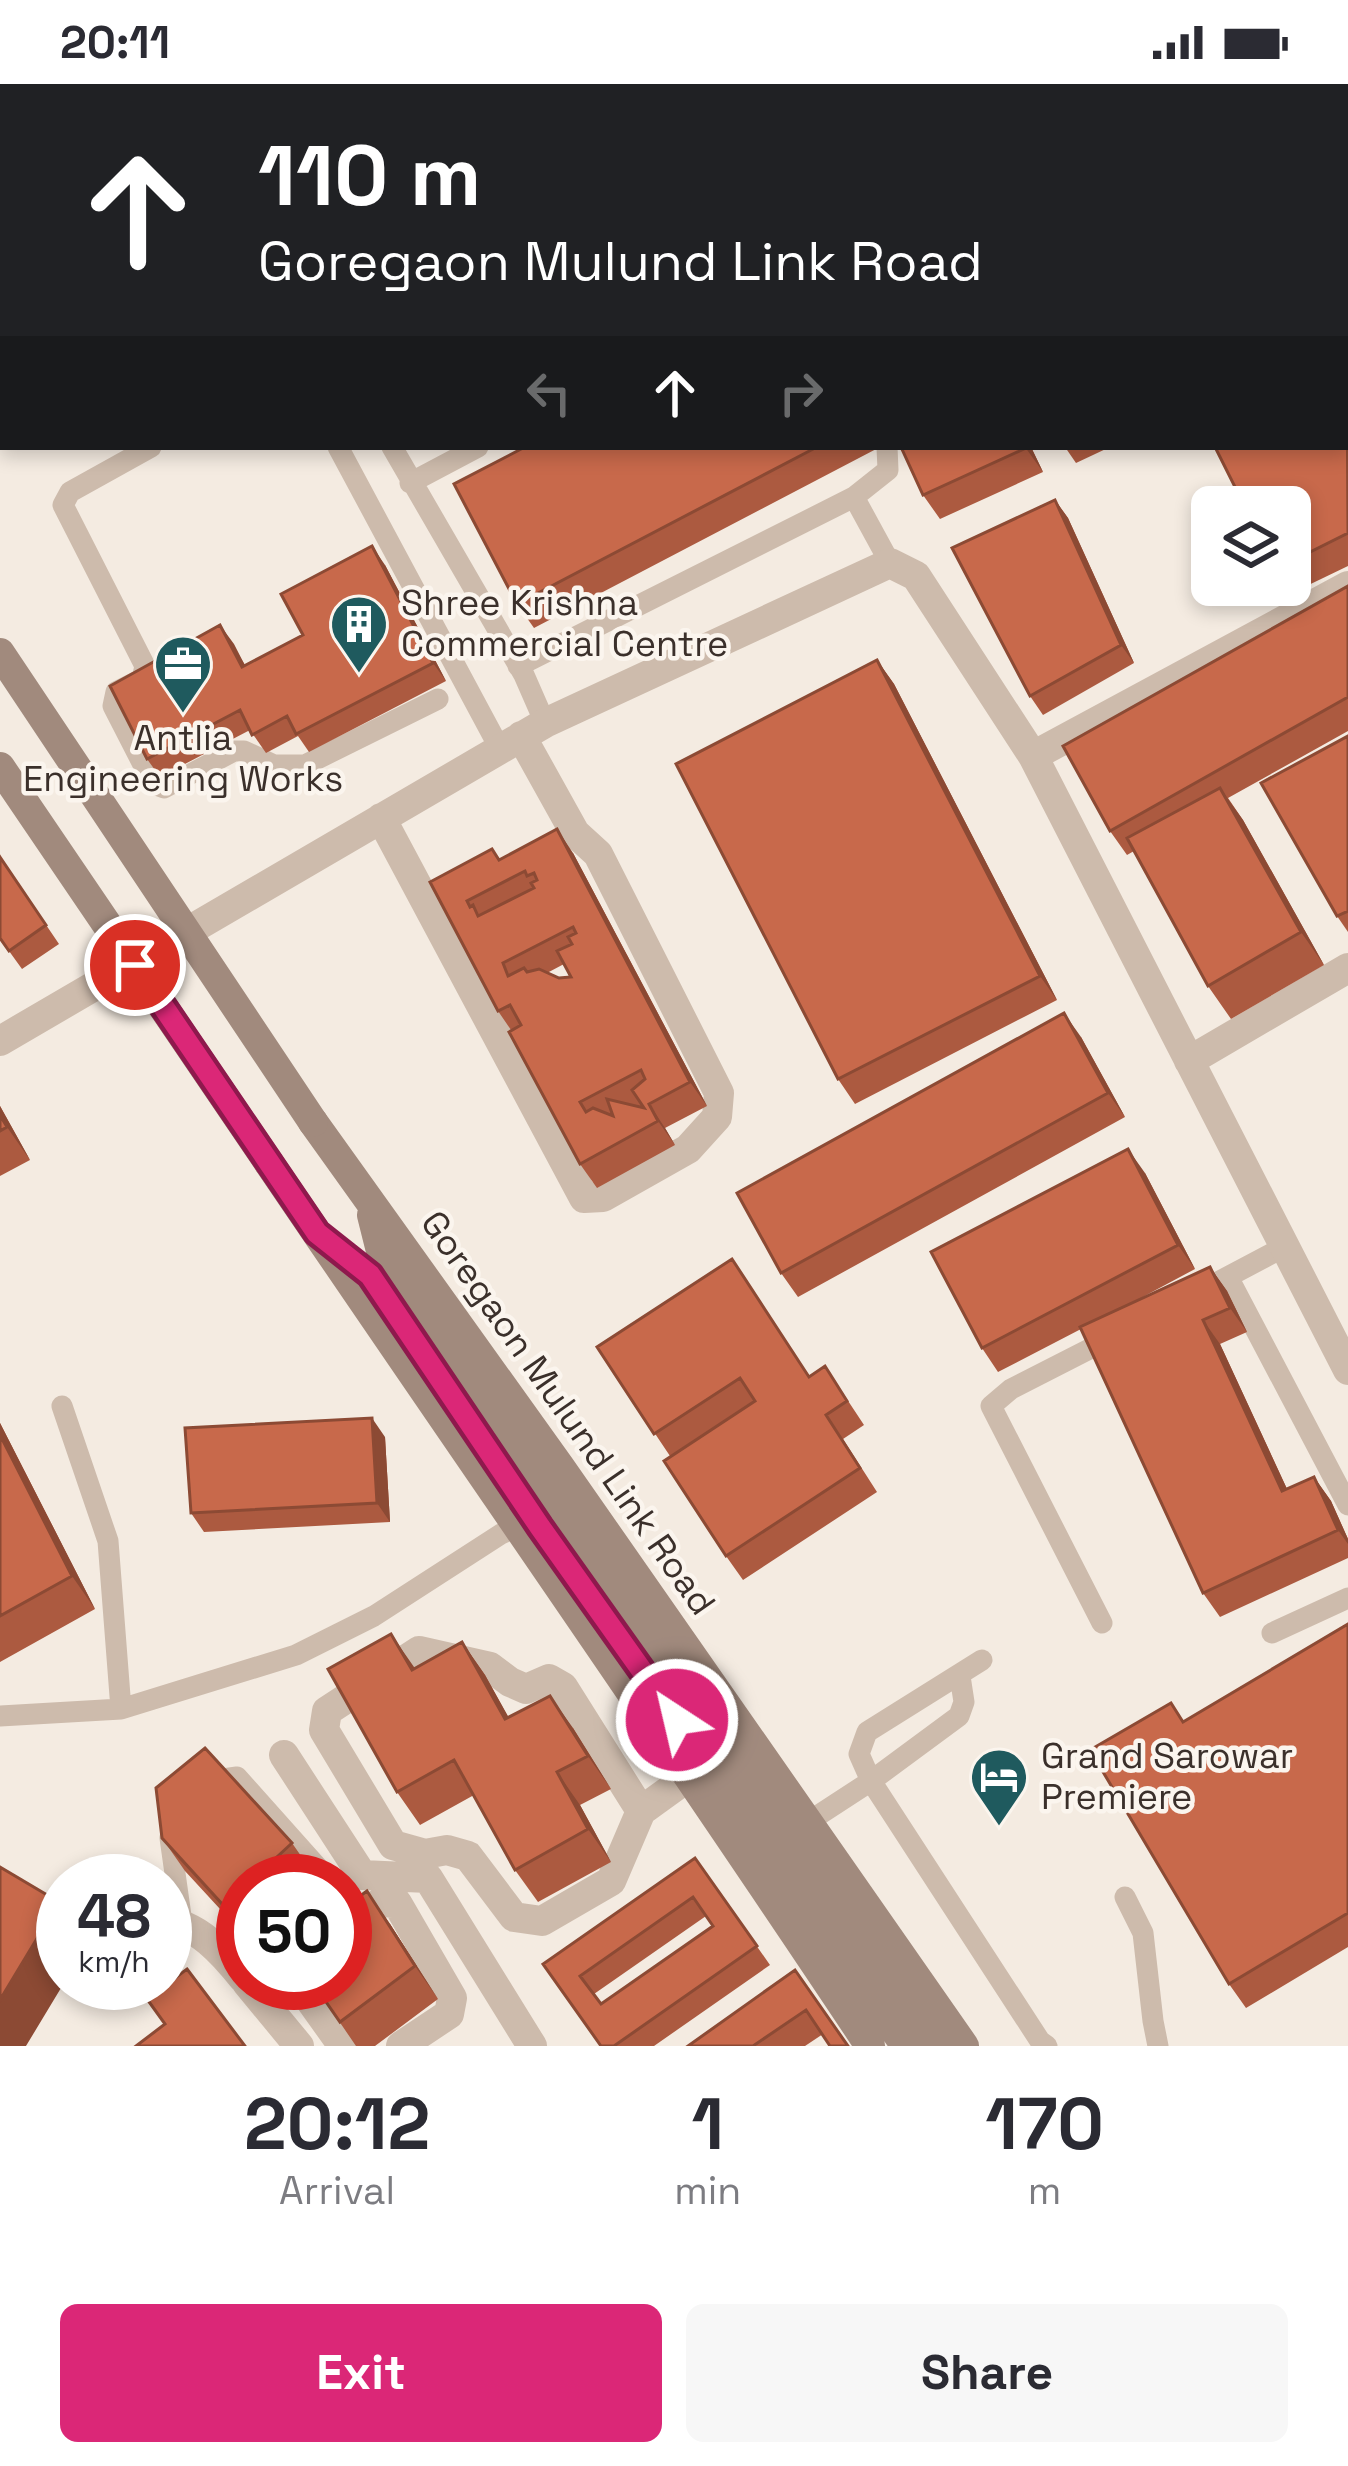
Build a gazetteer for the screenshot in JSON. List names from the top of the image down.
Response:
{
  "streets": {
    "main road": ["Goregaon Mulund Link Road"]
  },
  "places": {
    "building": ["Shree Krishna Commercial Centre"],
    "office": ["Antlia Engineering Works"],
    "hotel": ["Grand Sarowar Premiere"]
  },
  "page": {
    "status": "20:11",
    "turn": ["110 m", "Goregaon Mulund Link Road"],
    "speed": "48 km/h",
    "limit": "50",
    "eta": [
      "20:12",
      "Arrival",
      "1",
      "min",
      "170",
      "m"
    ],
    "buttons": ["Exit", "Share"]
  }
}
